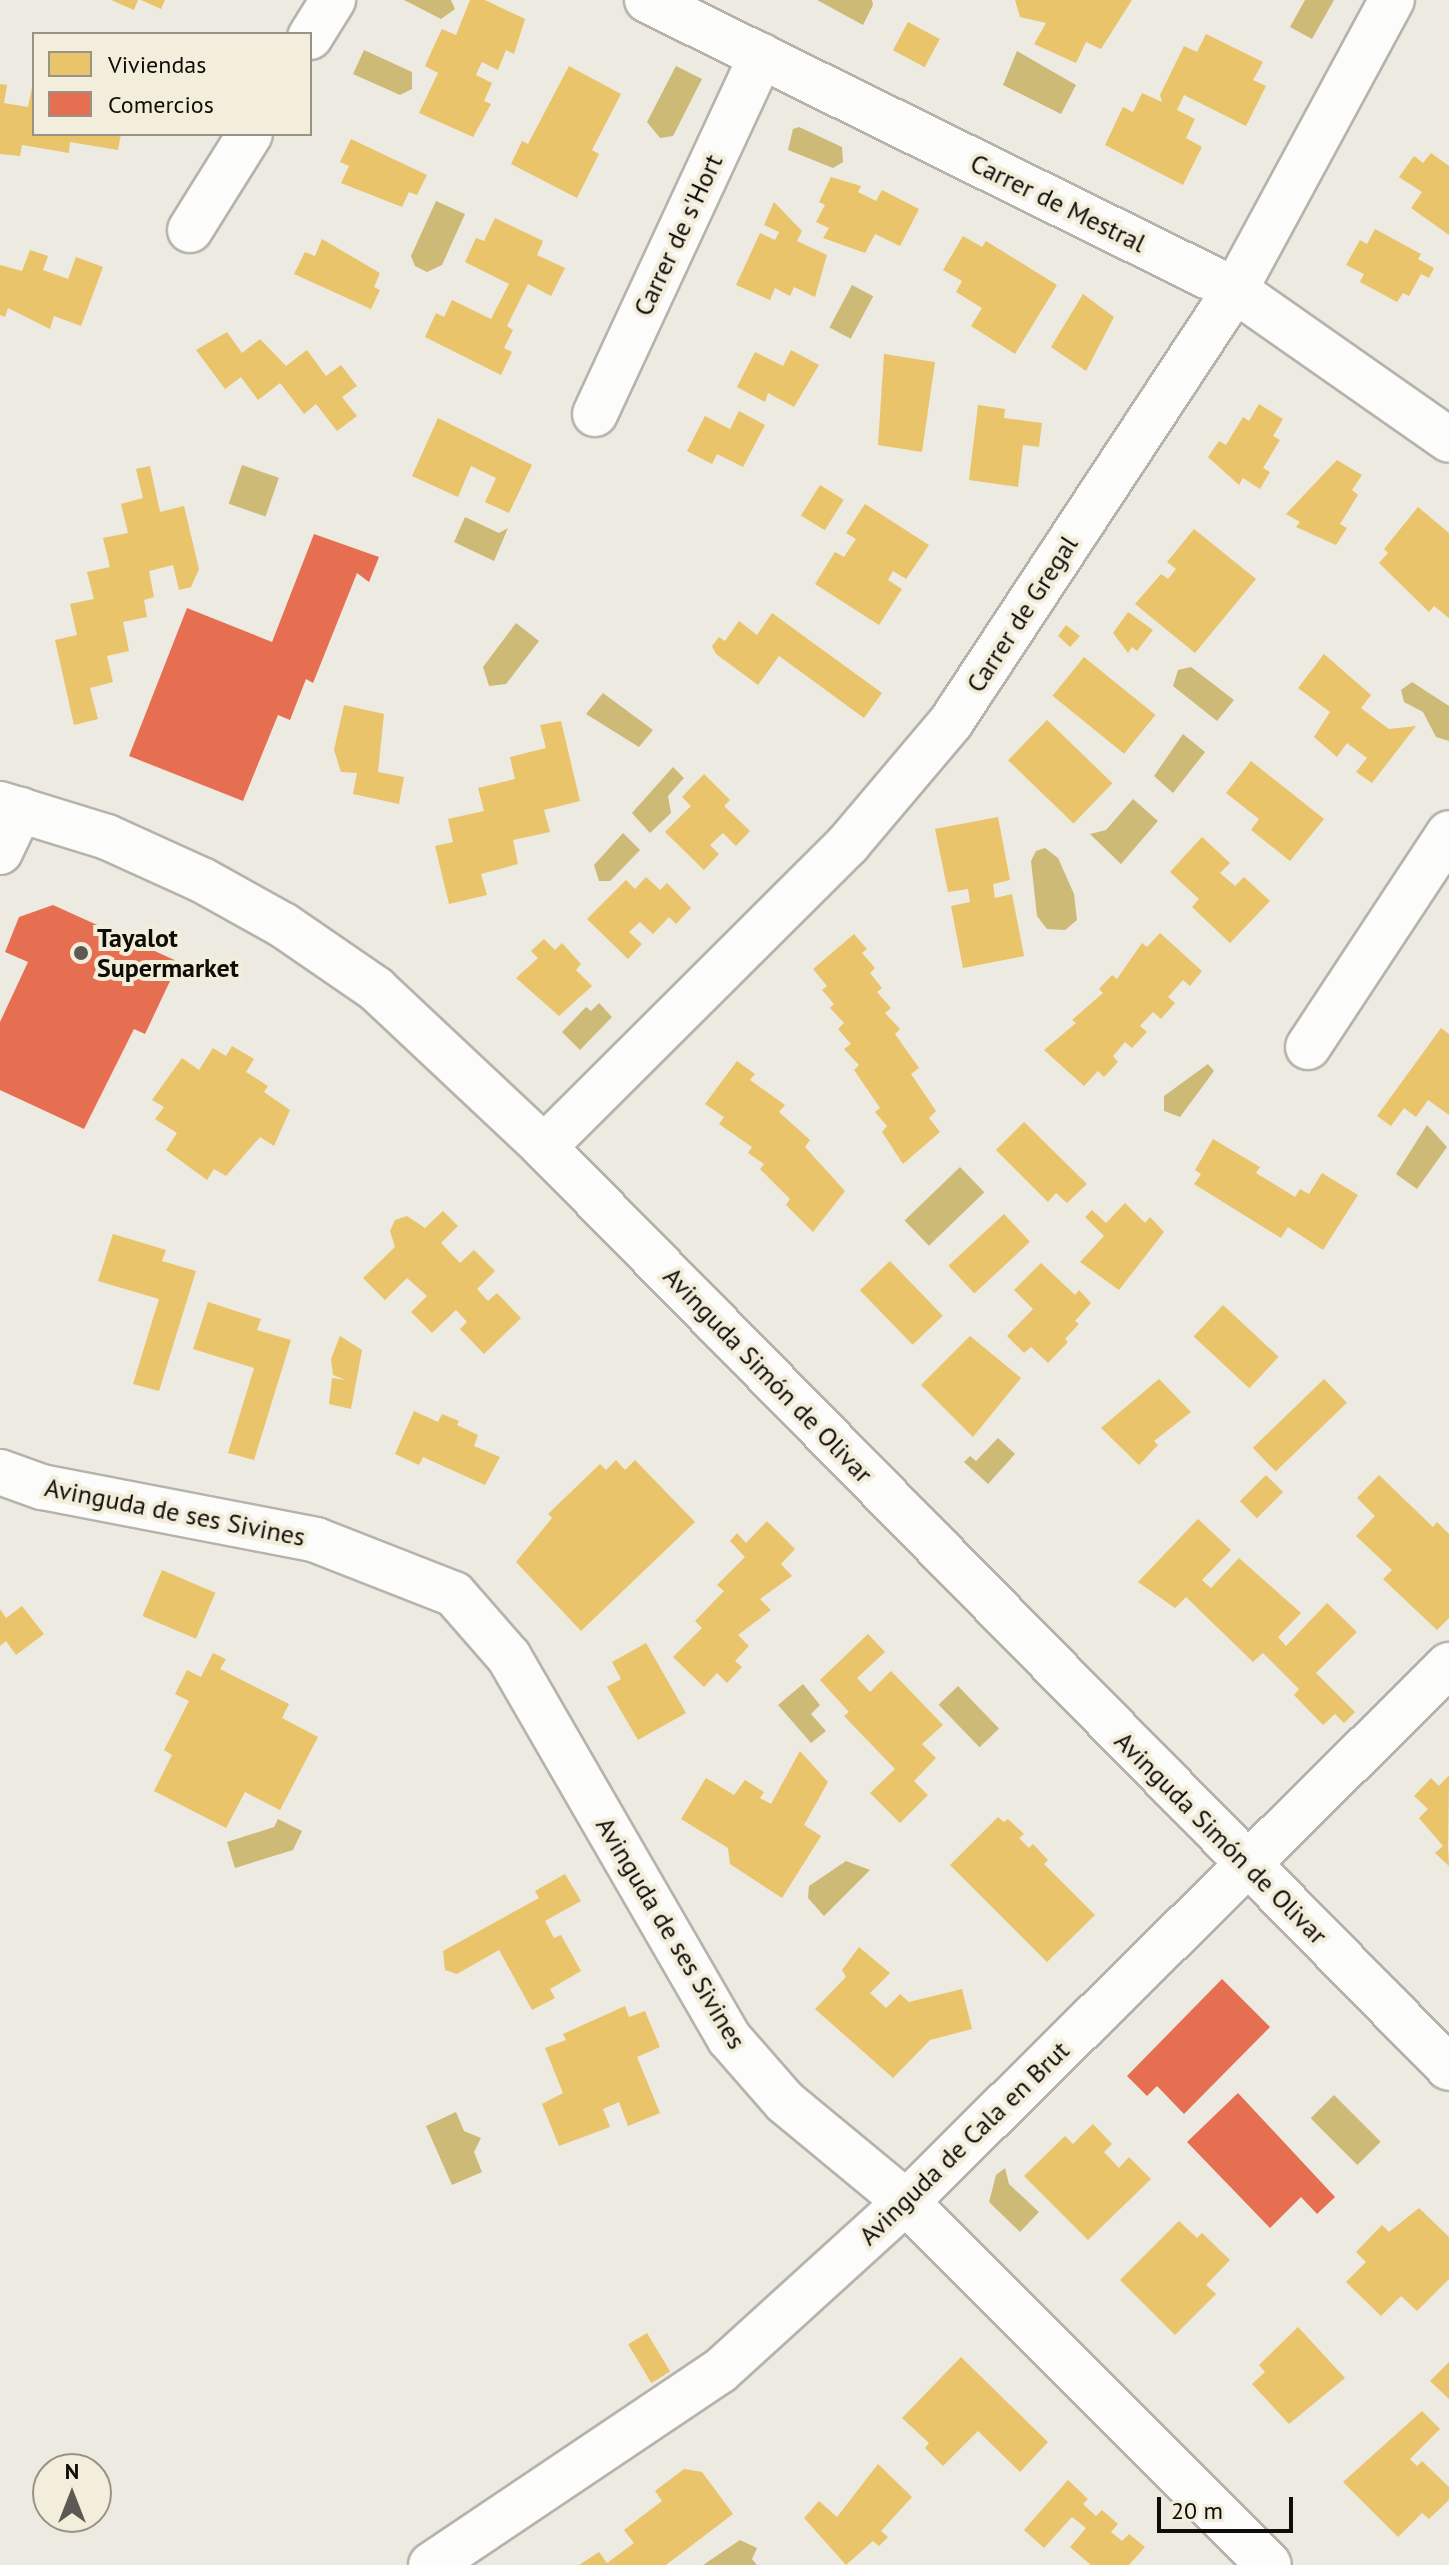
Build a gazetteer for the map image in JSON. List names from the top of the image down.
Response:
{
  "streets": {
    "street": [
      "Carrer de Mestral",
      "Carrer de s'Hort",
      "Carrer de Gregal",
      "Avinguda Simón de Olivar",
      "Avinguda de ses Sivines",
      "Avinguda de Cala en Brut"
    ]
  },
  "crossings": [
    ["Carrer de Mestral", "Carrer de s'Hort"],
    ["Carrer de Mestral", "Carrer de Gregal"],
    ["Carrer de Gregal", "Avinguda Simón de Olivar"],
    ["Avinguda Simón de Olivar", "Avinguda de Cala en Brut"],
    ["Avinguda de ses Sivines", "Avinguda de Cala en Brut"]
  ],
  "places": ["Tayalot Supermarket"],
  "legend": ["Viviendas", "Comercios"],
  "scale_bar": "20 m",
  "north": "top"
}
